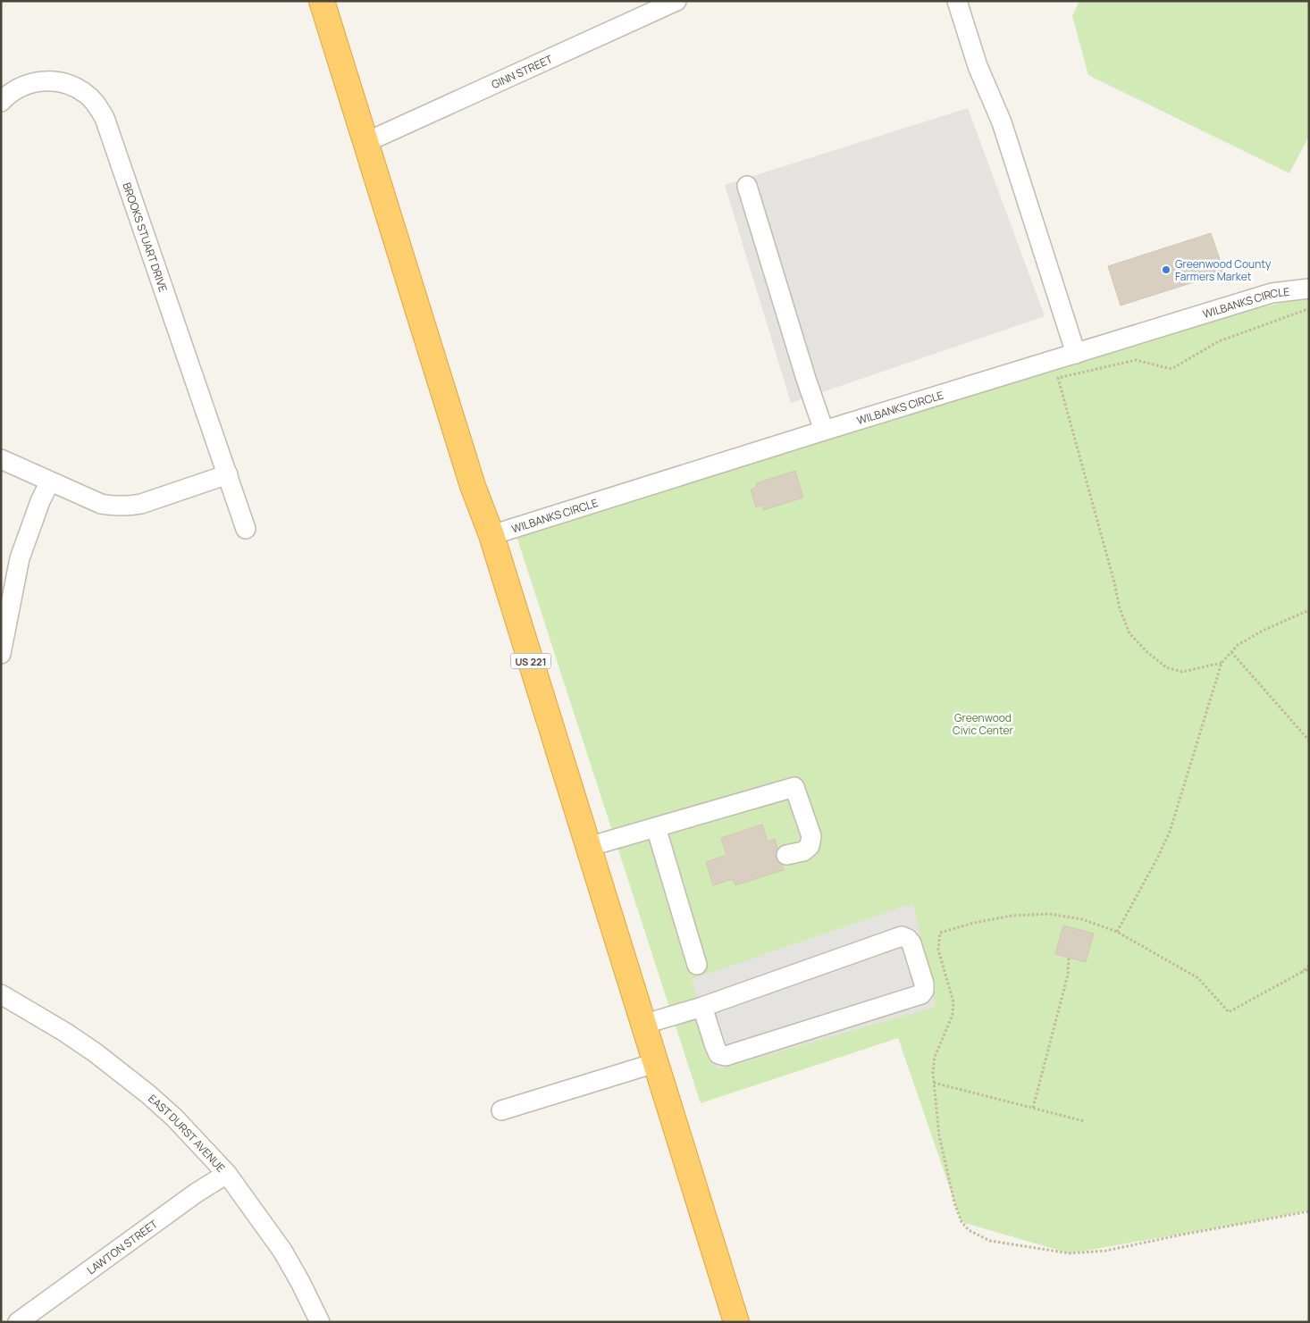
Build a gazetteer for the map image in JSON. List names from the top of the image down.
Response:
{
  "streets": {
    "highway": ["US 221"],
    "street": [
      "GINN STREET",
      "BROOKS STUART DRIVE",
      "WILBANKS CIRCLE",
      "EAST DURST AVENUE",
      "LAWTON STREET"
    ]
  },
  "crossings": [
    ["GINN STREET", "US 221"],
    ["WILBANKS CIRCLE", "US 221"],
    ["EAST DURST AVENUE", "LAWTON STREET"]
  ],
  "parks": ["Greenwood Civic Center"],
  "places": ["Greenwood County Farmers Market"]
}
